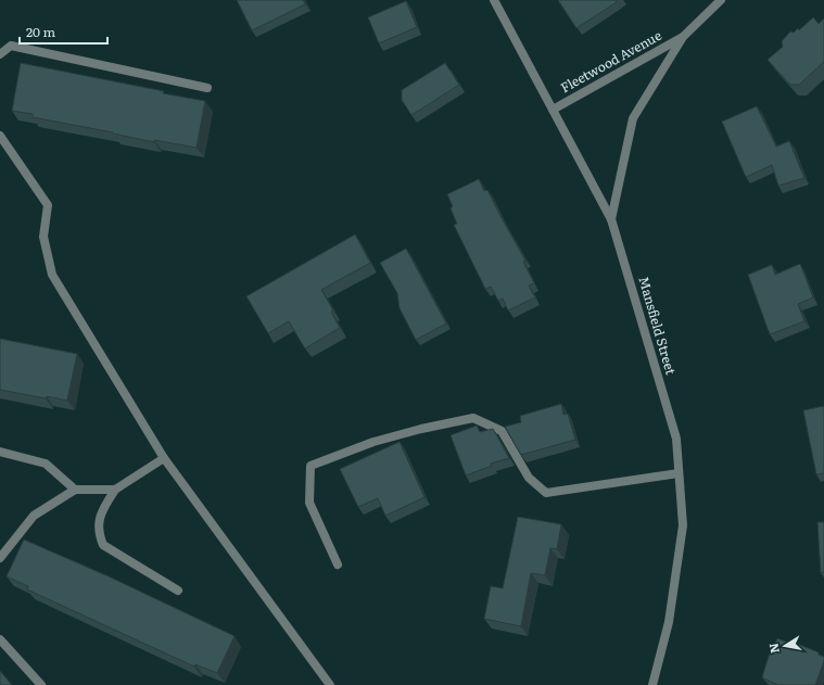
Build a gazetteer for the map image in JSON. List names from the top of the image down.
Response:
{
  "streets": {
    "street": ["Fleetwood Avenue", "Mansfield Street"]
  },
  "crossings": [
    ["Fleetwood Avenue", "Mansfield Street"]
  ],
  "scale_bar": "20 m",
  "north": "left"
}
